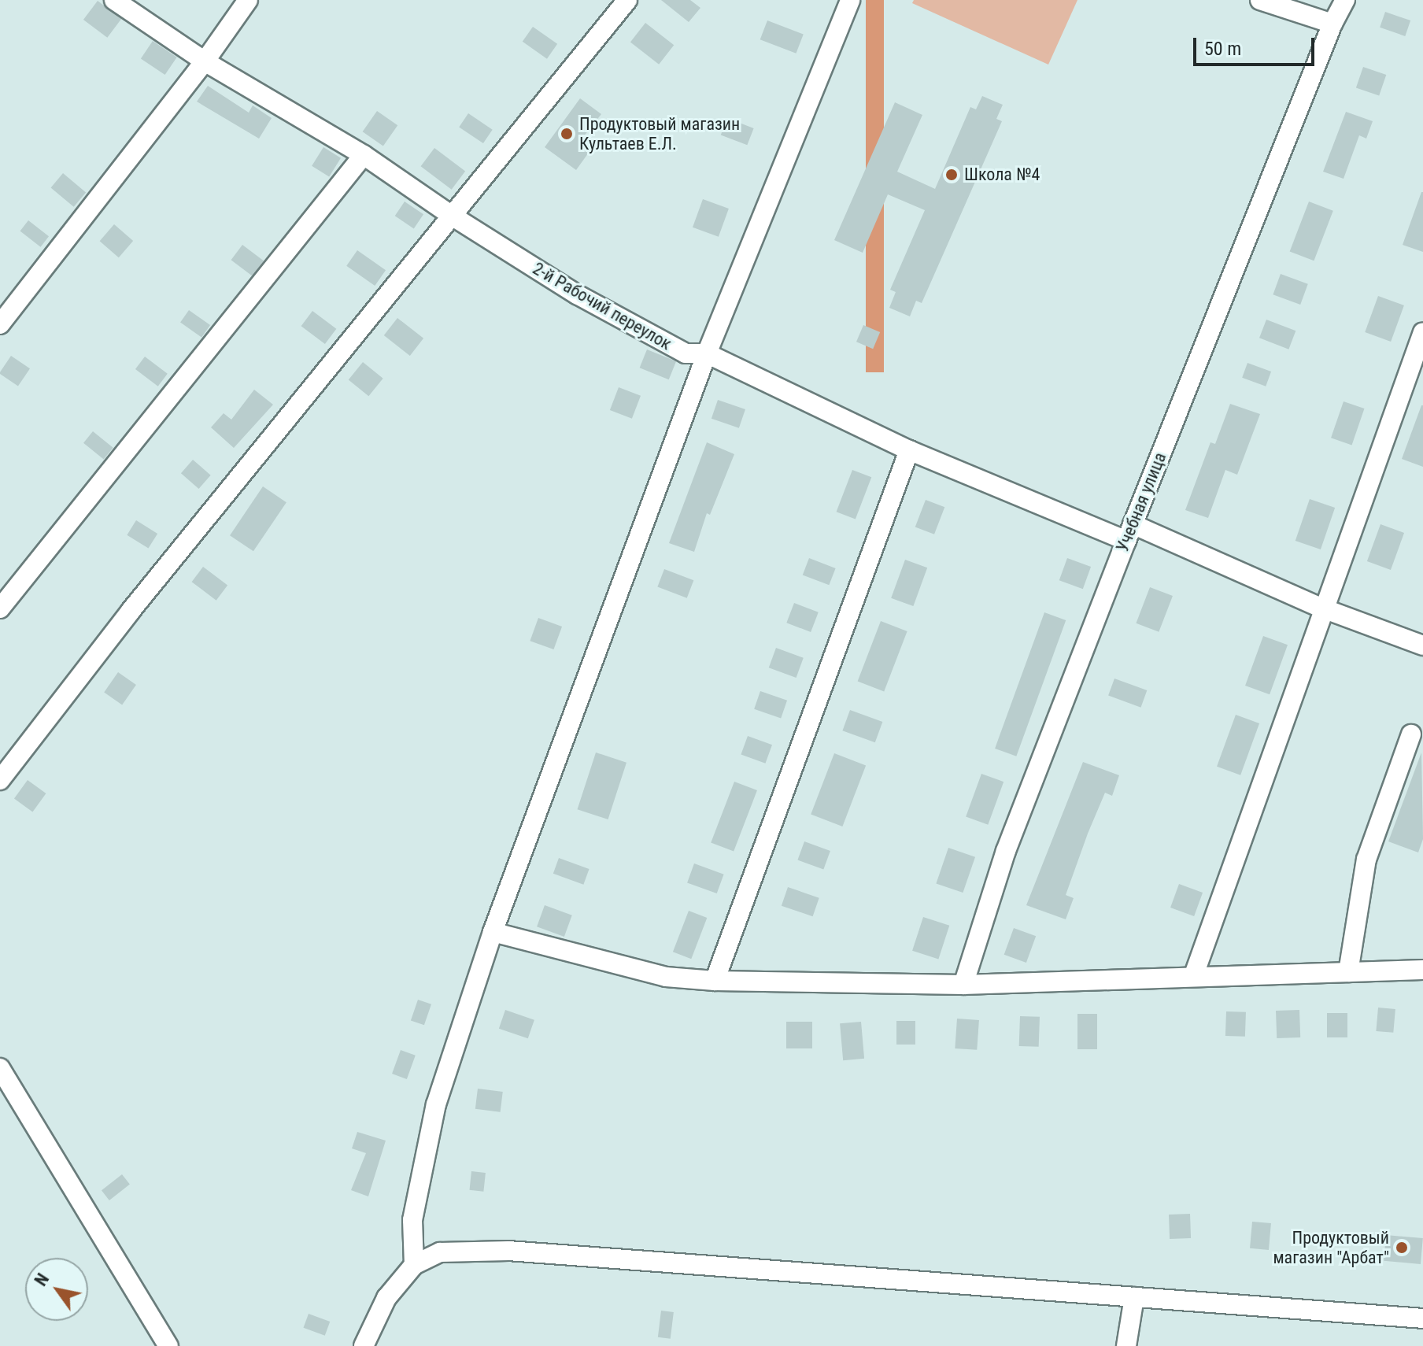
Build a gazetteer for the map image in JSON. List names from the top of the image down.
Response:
{
  "streets": {
    "street": ["2-й Рабочий переулок", "Учебная улица"]
  },
  "crossings": [
    ["2-й Рабочий переулок", "Учебная улица"]
  ],
  "places": ["Продуктовый магазин Культаев Е.Л.", "Школа №4", "Продуктовый магазин \"Арбат\""],
  "scale_bar": "50 m",
  "north": "top left"
}
